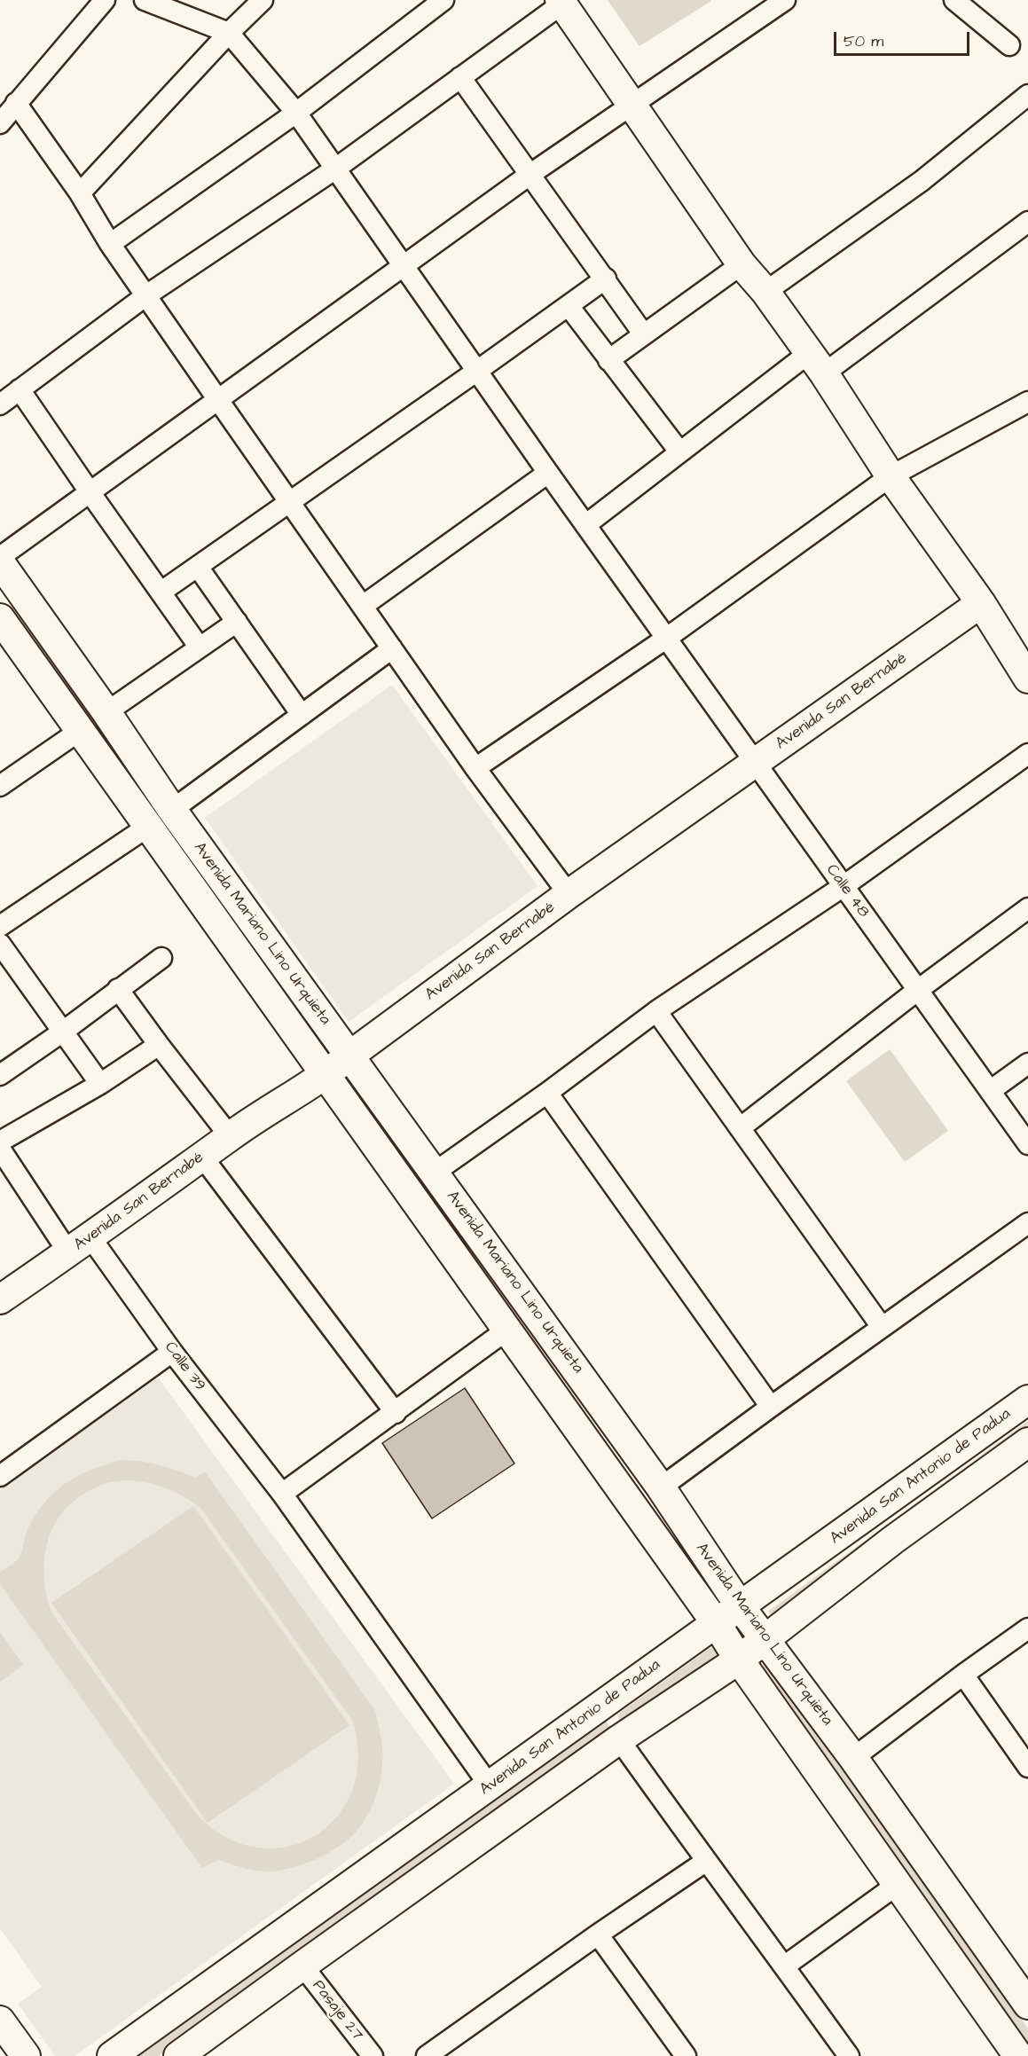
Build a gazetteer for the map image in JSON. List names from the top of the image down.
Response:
{
  "streets": {
    "street": [
      "Avenida San Bernabé",
      "Calle 48",
      "Avenida Mariano Lino Urquieta",
      "Calle 39",
      "Avenida San Antonio de Padua",
      "Pasaje 27"
    ]
  },
  "crossings": [
    ["Avenida San Bernabé", "Calle 48"],
    ["Avenida San Bernabé", "Avenida Mariano Lino Urquieta"],
    ["Avenida San Bernabé", "Calle 39"],
    ["Avenida Mariano Lino Urquieta", "Avenida San Antonio de Padua"],
    ["Calle 39", "Avenida San Antonio de Padua"]
  ],
  "scale_bar": "50 m"
}
